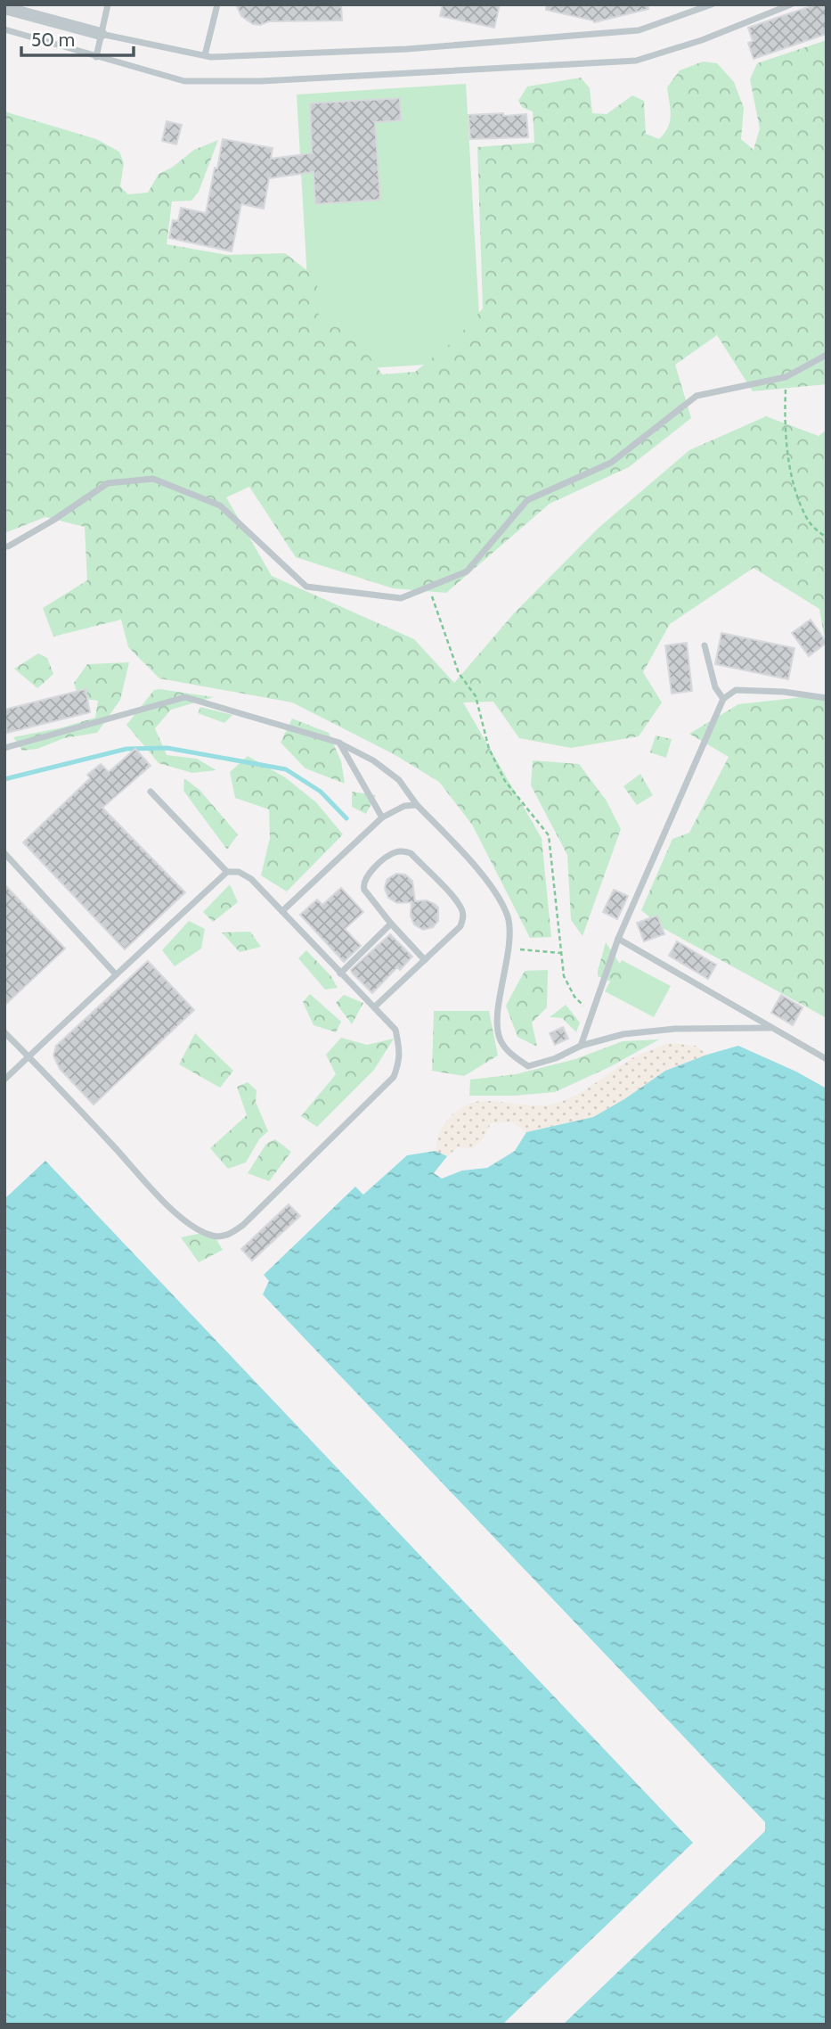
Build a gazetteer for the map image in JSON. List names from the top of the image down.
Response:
{
  "scale_bar": "50 m"
}
